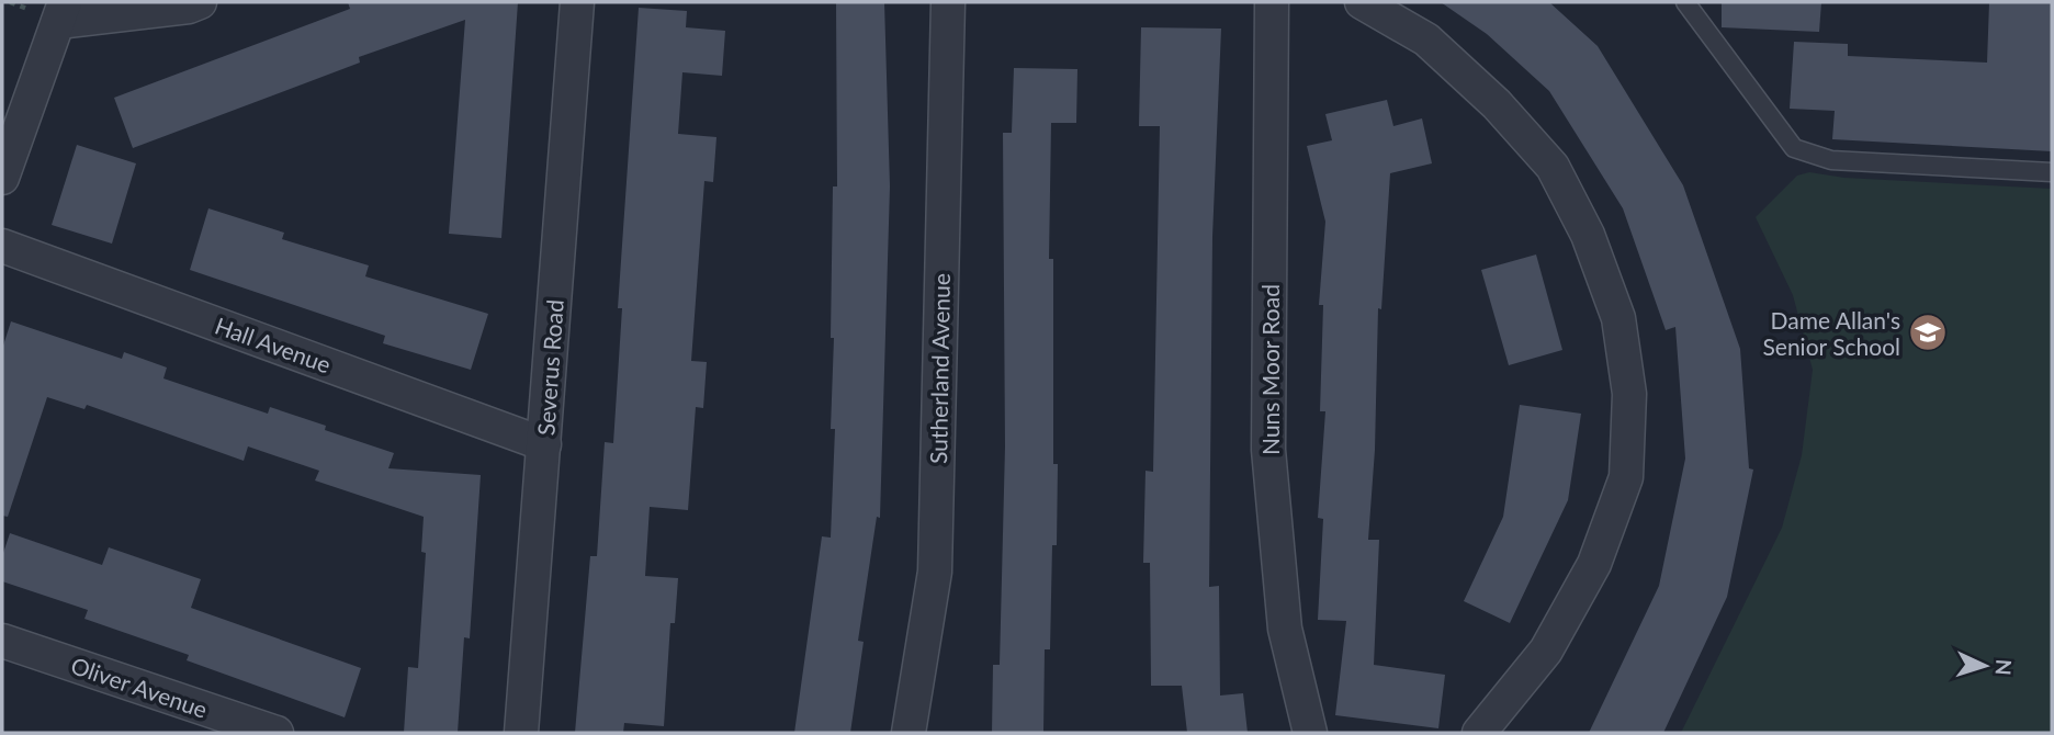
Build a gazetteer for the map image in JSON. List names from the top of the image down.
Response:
{
  "streets": {
    "street": [
      "Hall Avenue",
      "Severus Road",
      "Sutherland Avenue",
      "Nuns Moor Road",
      "Oliver Avenue"
    ]
  },
  "crossings": [
    ["Hall Avenue", "Severus Road"]
  ],
  "places": {
    "school or university": ["Dame Allan's Senior School"]
  },
  "north": "right"
}
